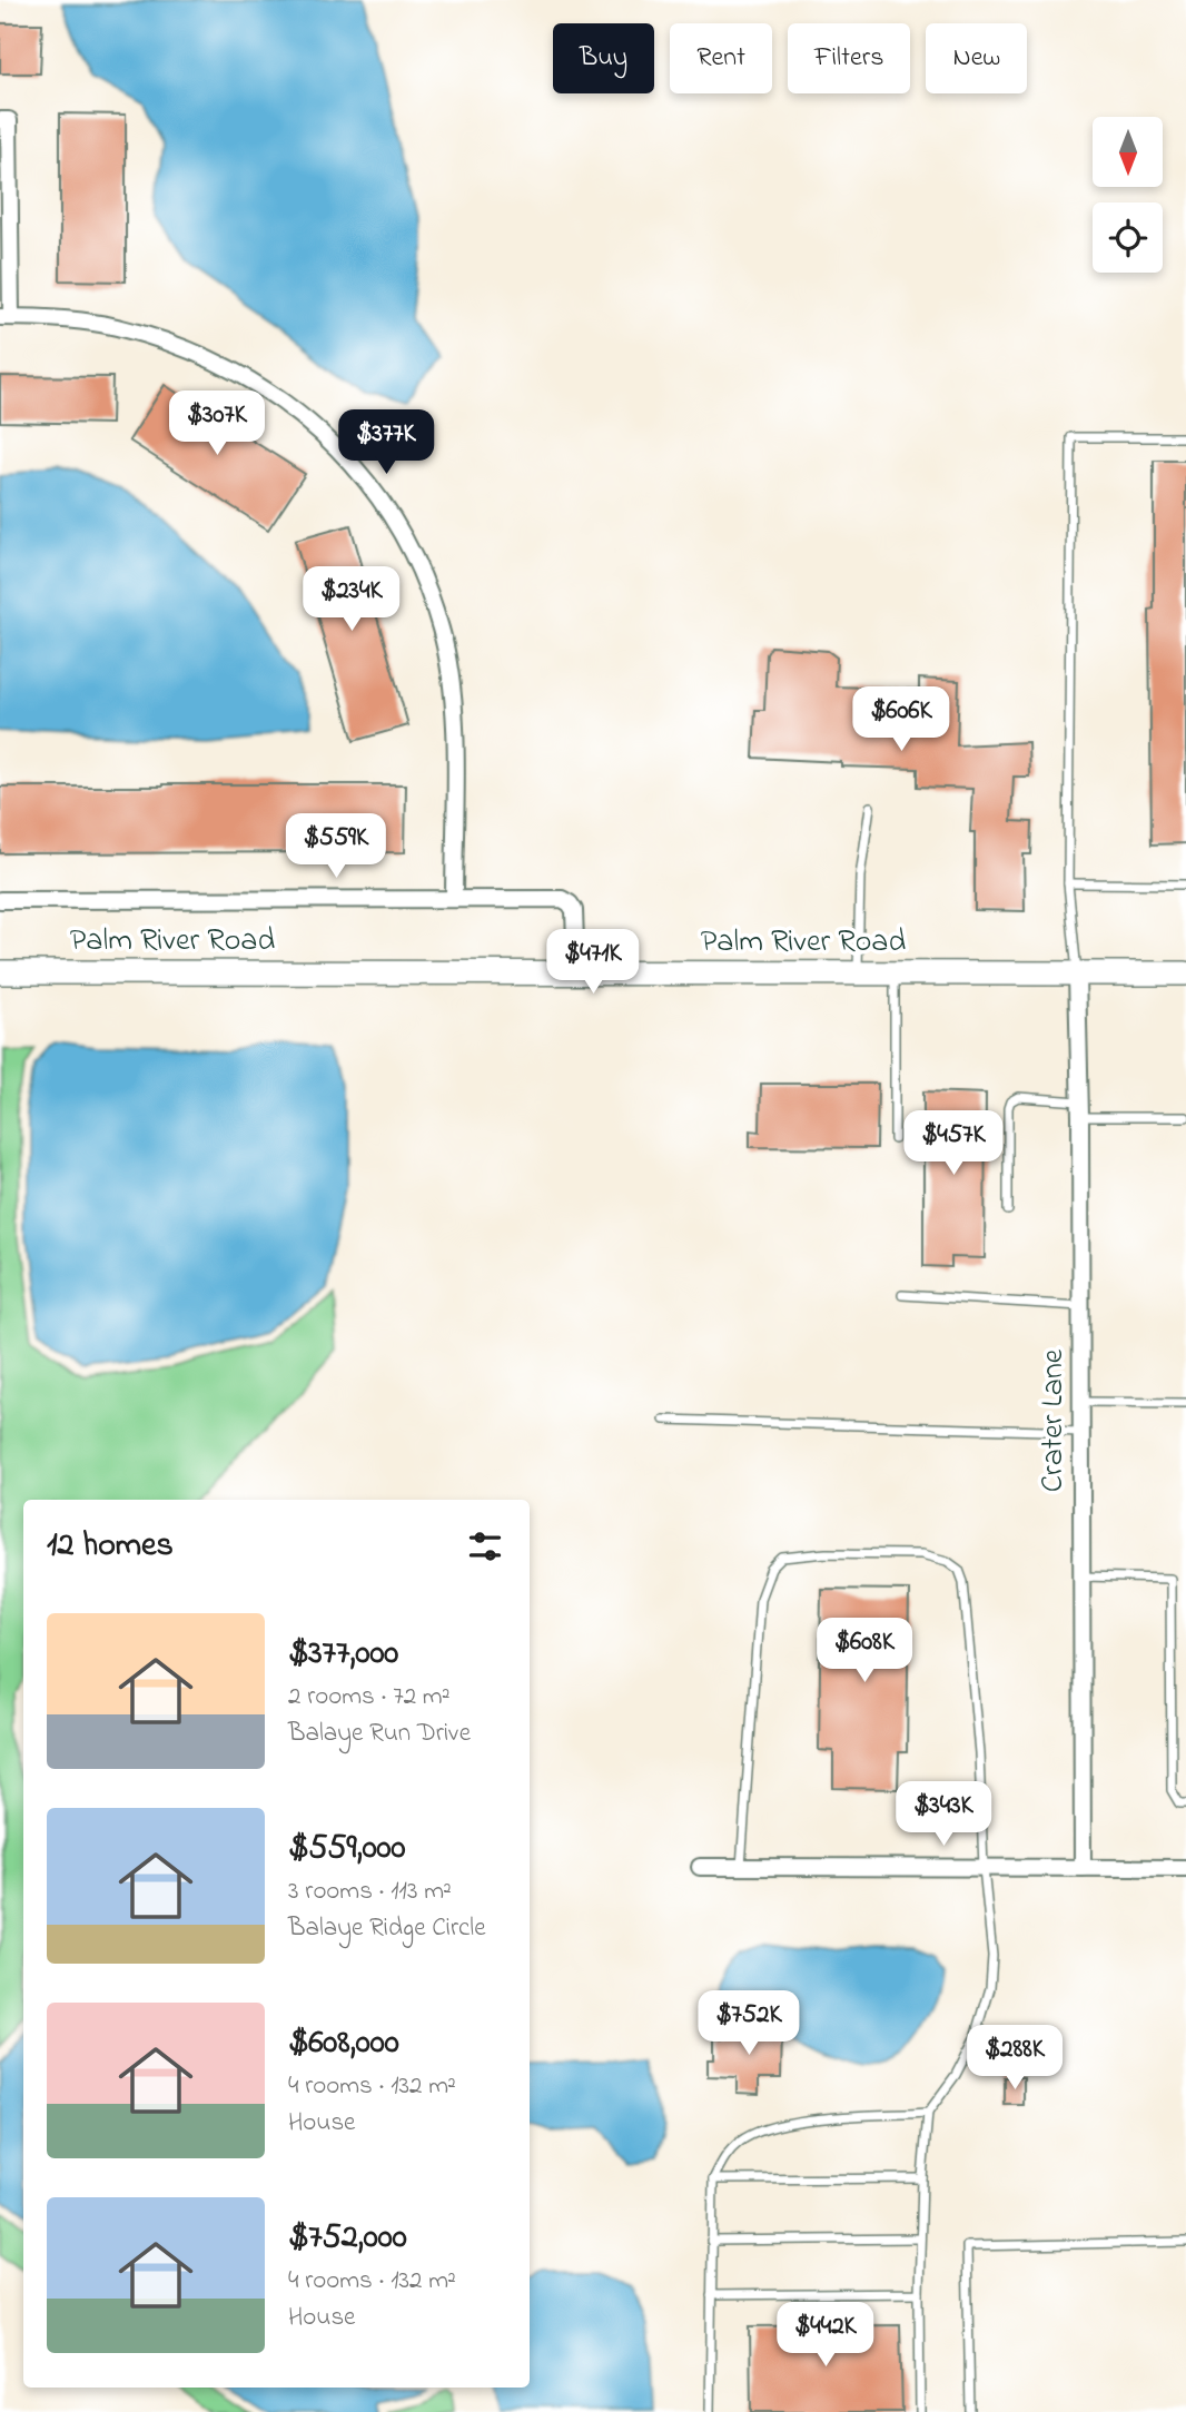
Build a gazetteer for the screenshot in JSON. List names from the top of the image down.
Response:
{
  "streets": {
    "street": ["Palm River Road", "Crater Lane"]
  },
  "crossings": [
    ["Palm River Road", "Crater Lane"]
  ],
  "north": "bottom",
  "page": {
    "chip": [
      "Buy",
      "Rent",
      "Filters",
      "New"
    ],
    "price": [
      "$307K",
      "$377K",
      "$234K",
      "$606K",
      "$559K",
      "$471K",
      "$457K",
      "$608K",
      "$343K",
      "$752K",
      "$288K",
      "$442K"
    ],
    "heading": "12 homes",
    "list": [
      {
        "name": "$377,000",
        "note": "2 rooms · 72 m² · Balaye Run Drive"
      },
      {
        "name": "$559,000",
        "note": "3 rooms · 113 m² · Balaye Ridge Circle"
      },
      {
        "name": "$608,000",
        "note": "4 rooms · 132 m² · House"
      },
      {
        "name": "$752,000",
        "note": "4 rooms · 132 m² · House"
      }
    ]
  }
}
